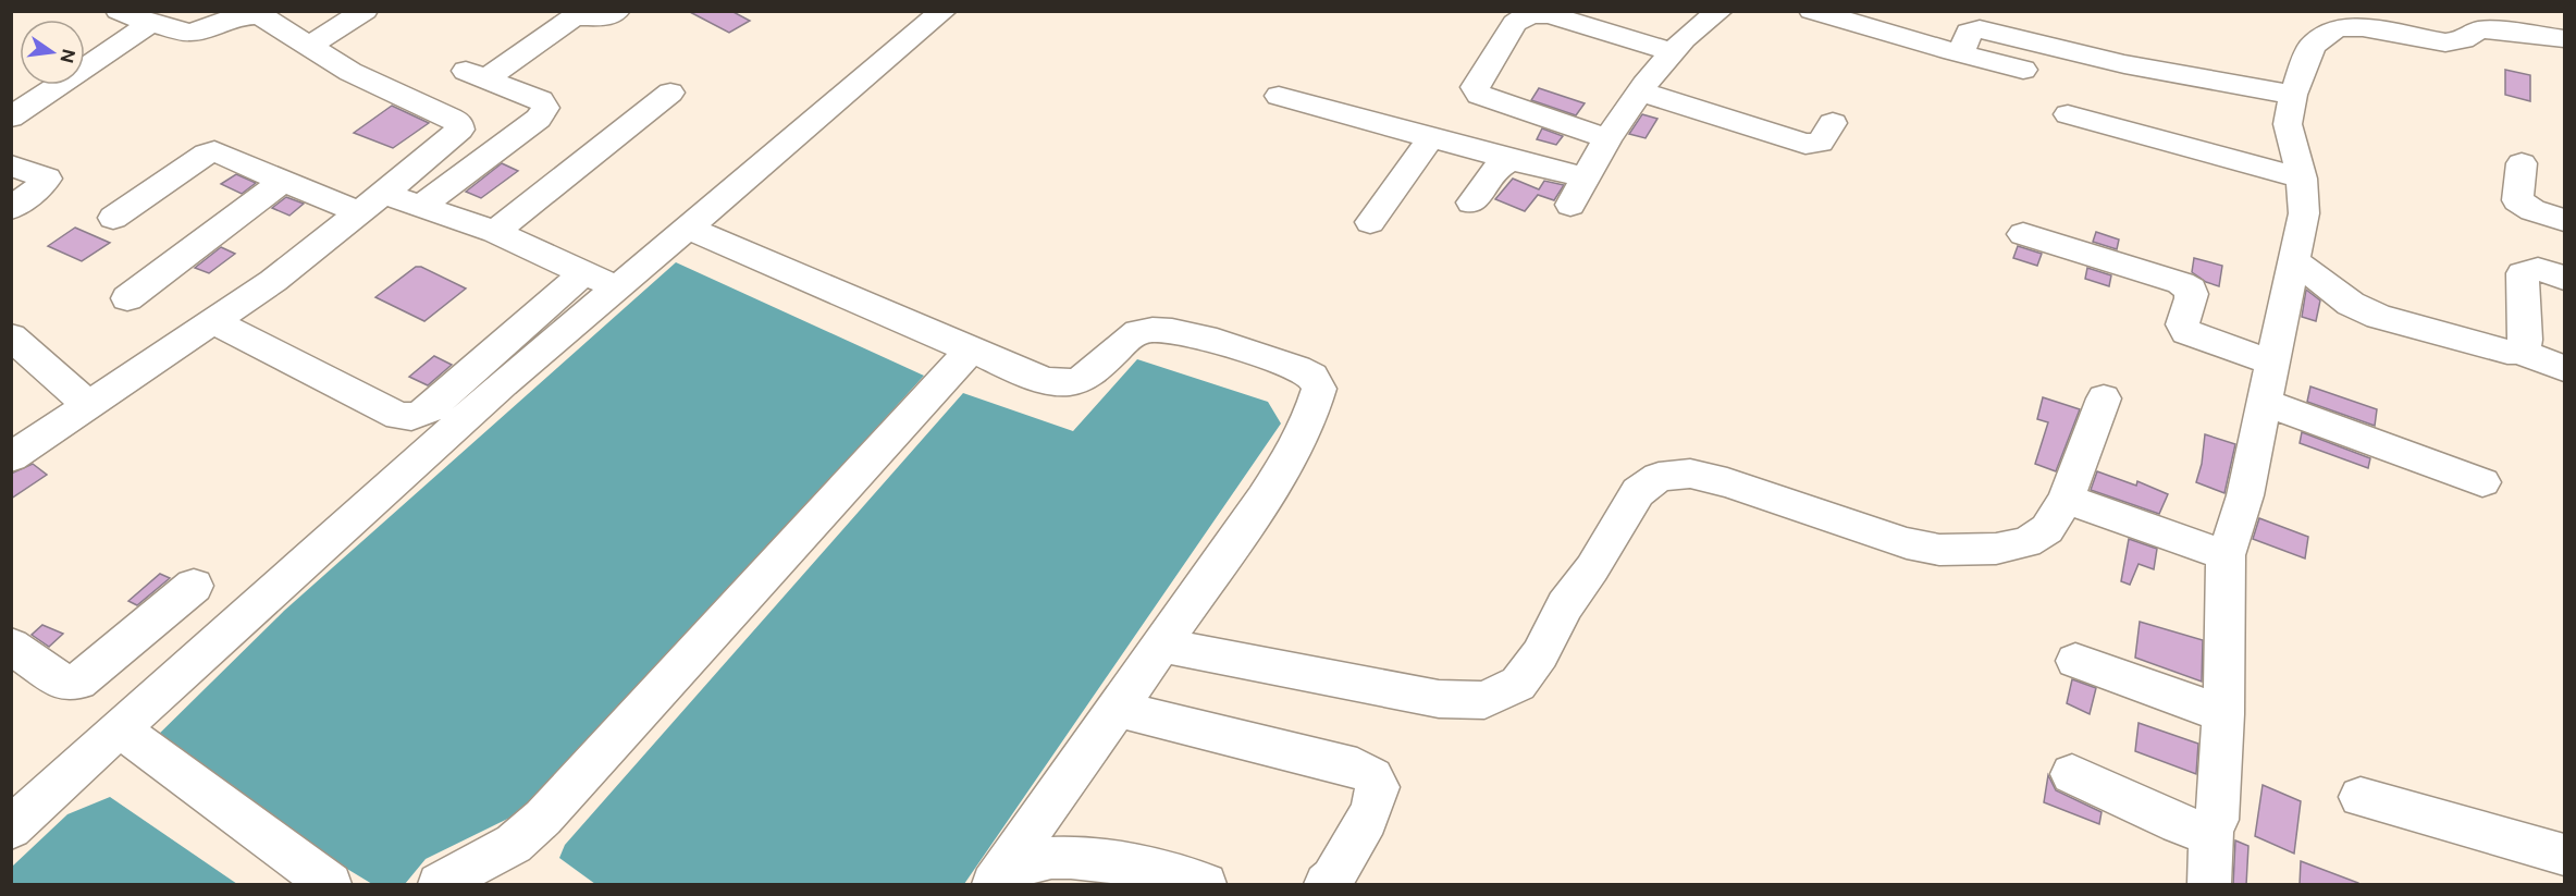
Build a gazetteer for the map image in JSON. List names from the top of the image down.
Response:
{
  "north": "right"
}
